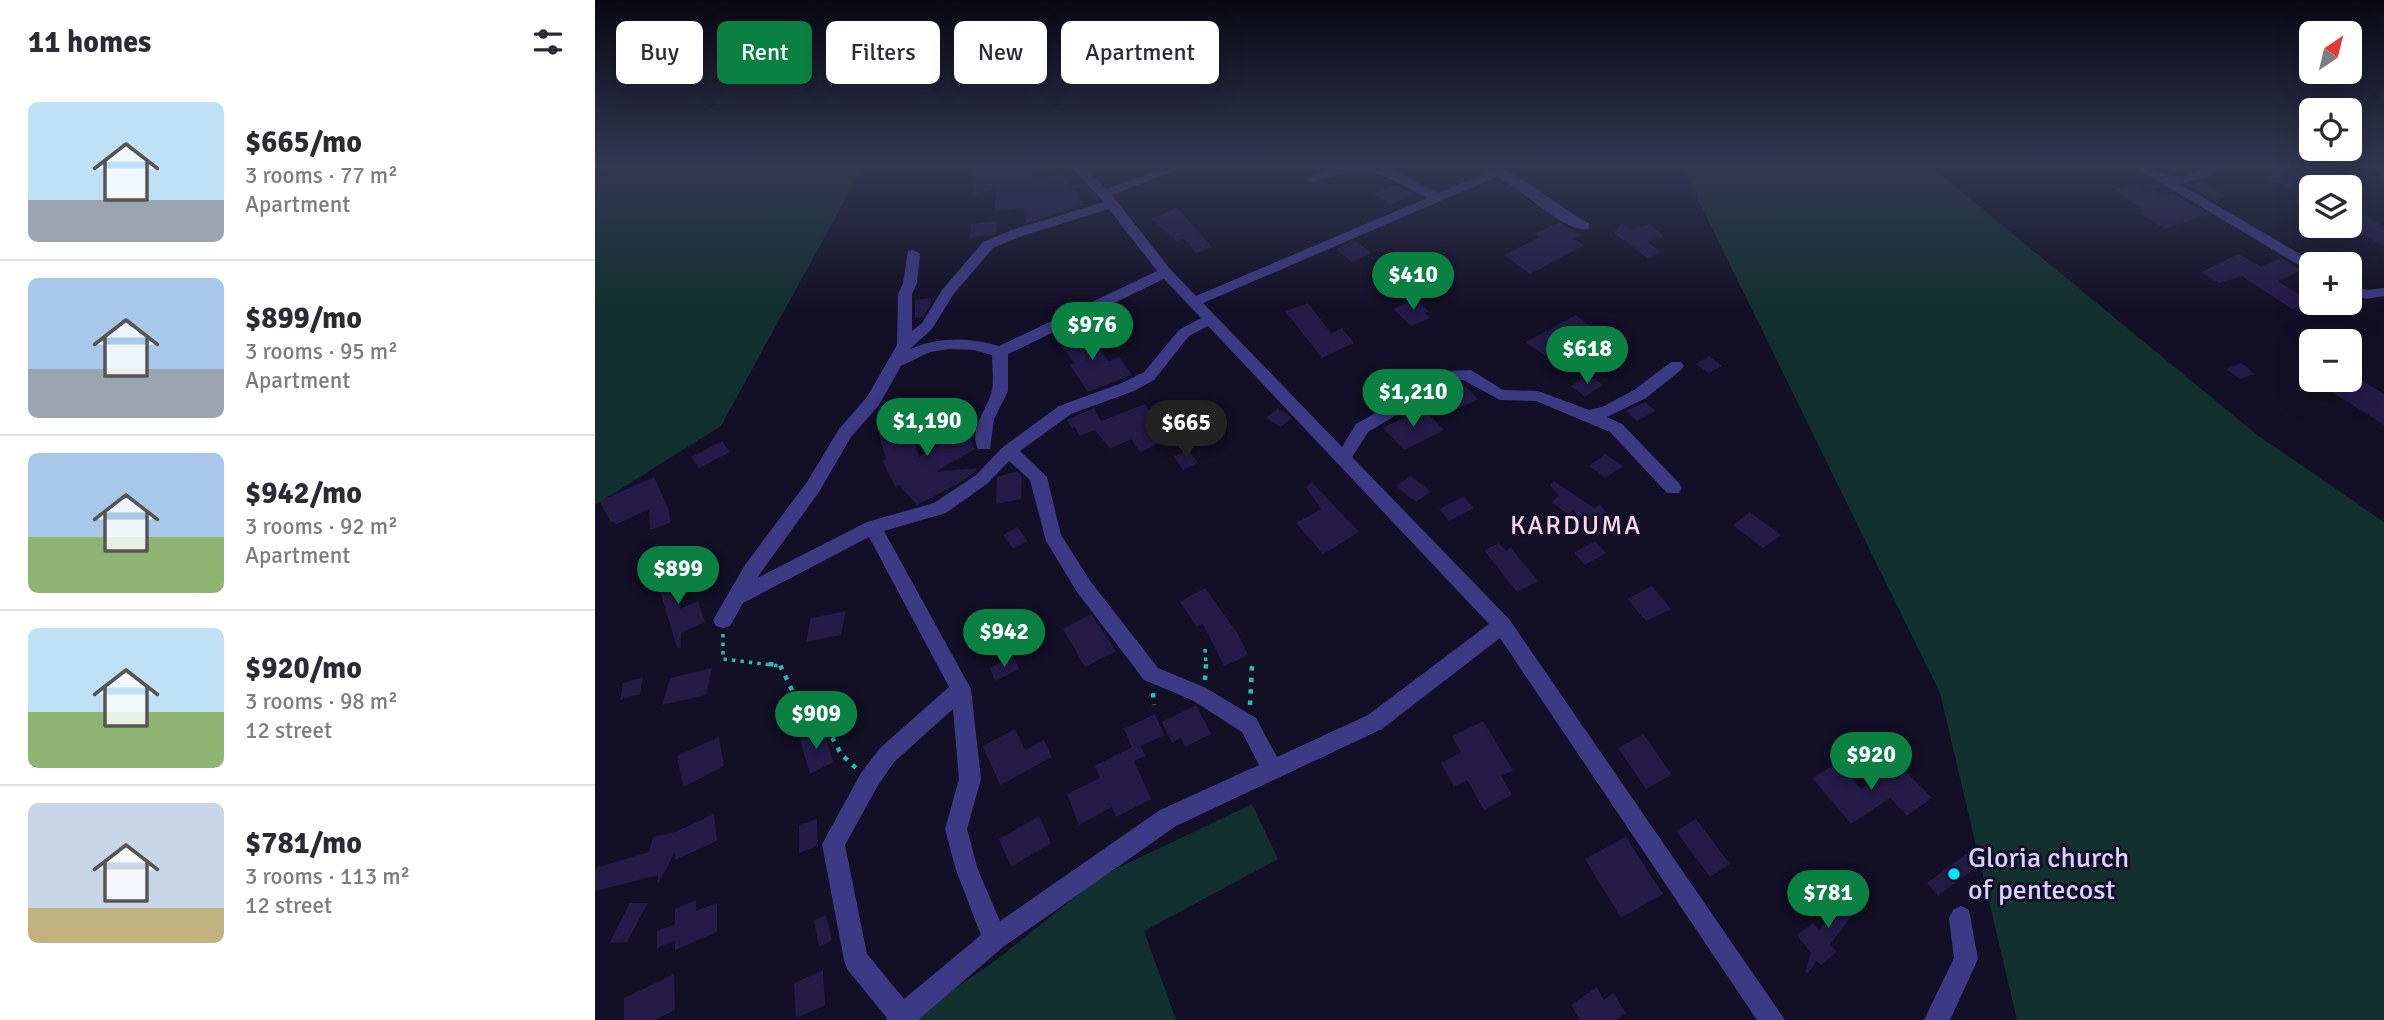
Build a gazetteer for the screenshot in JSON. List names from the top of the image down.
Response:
{
  "districts": ["KARDUMA"],
  "places": ["Gloria church of pentecost"],
  "north": "top right",
  "page": {
    "heading": "11 homes",
    "map_buttons": ["+", "−"],
    "chip": [
      "Buy",
      "Rent",
      "Filters",
      "New",
      "Apartment"
    ],
    "list": [
      {
        "name": "$665/mo",
        "note": "3 rooms · 77 m² · Apartment"
      },
      {
        "name": "$899/mo",
        "note": "3 rooms · 95 m² · Apartment"
      },
      {
        "name": "$942/mo",
        "note": "3 rooms · 92 m² · Apartment"
      },
      {
        "name": "$920/mo",
        "note": "3 rooms · 98 m² · 12 street"
      },
      {
        "name": "$781/mo",
        "note": "3 rooms · 113 m² · 12 street"
      }
    ],
    "price": [
      "$410",
      "$976",
      "$618",
      "$1,210",
      "$1,190",
      "$665",
      "$899",
      "$942",
      "$909",
      "$920",
      "$781"
    ]
  }
}
